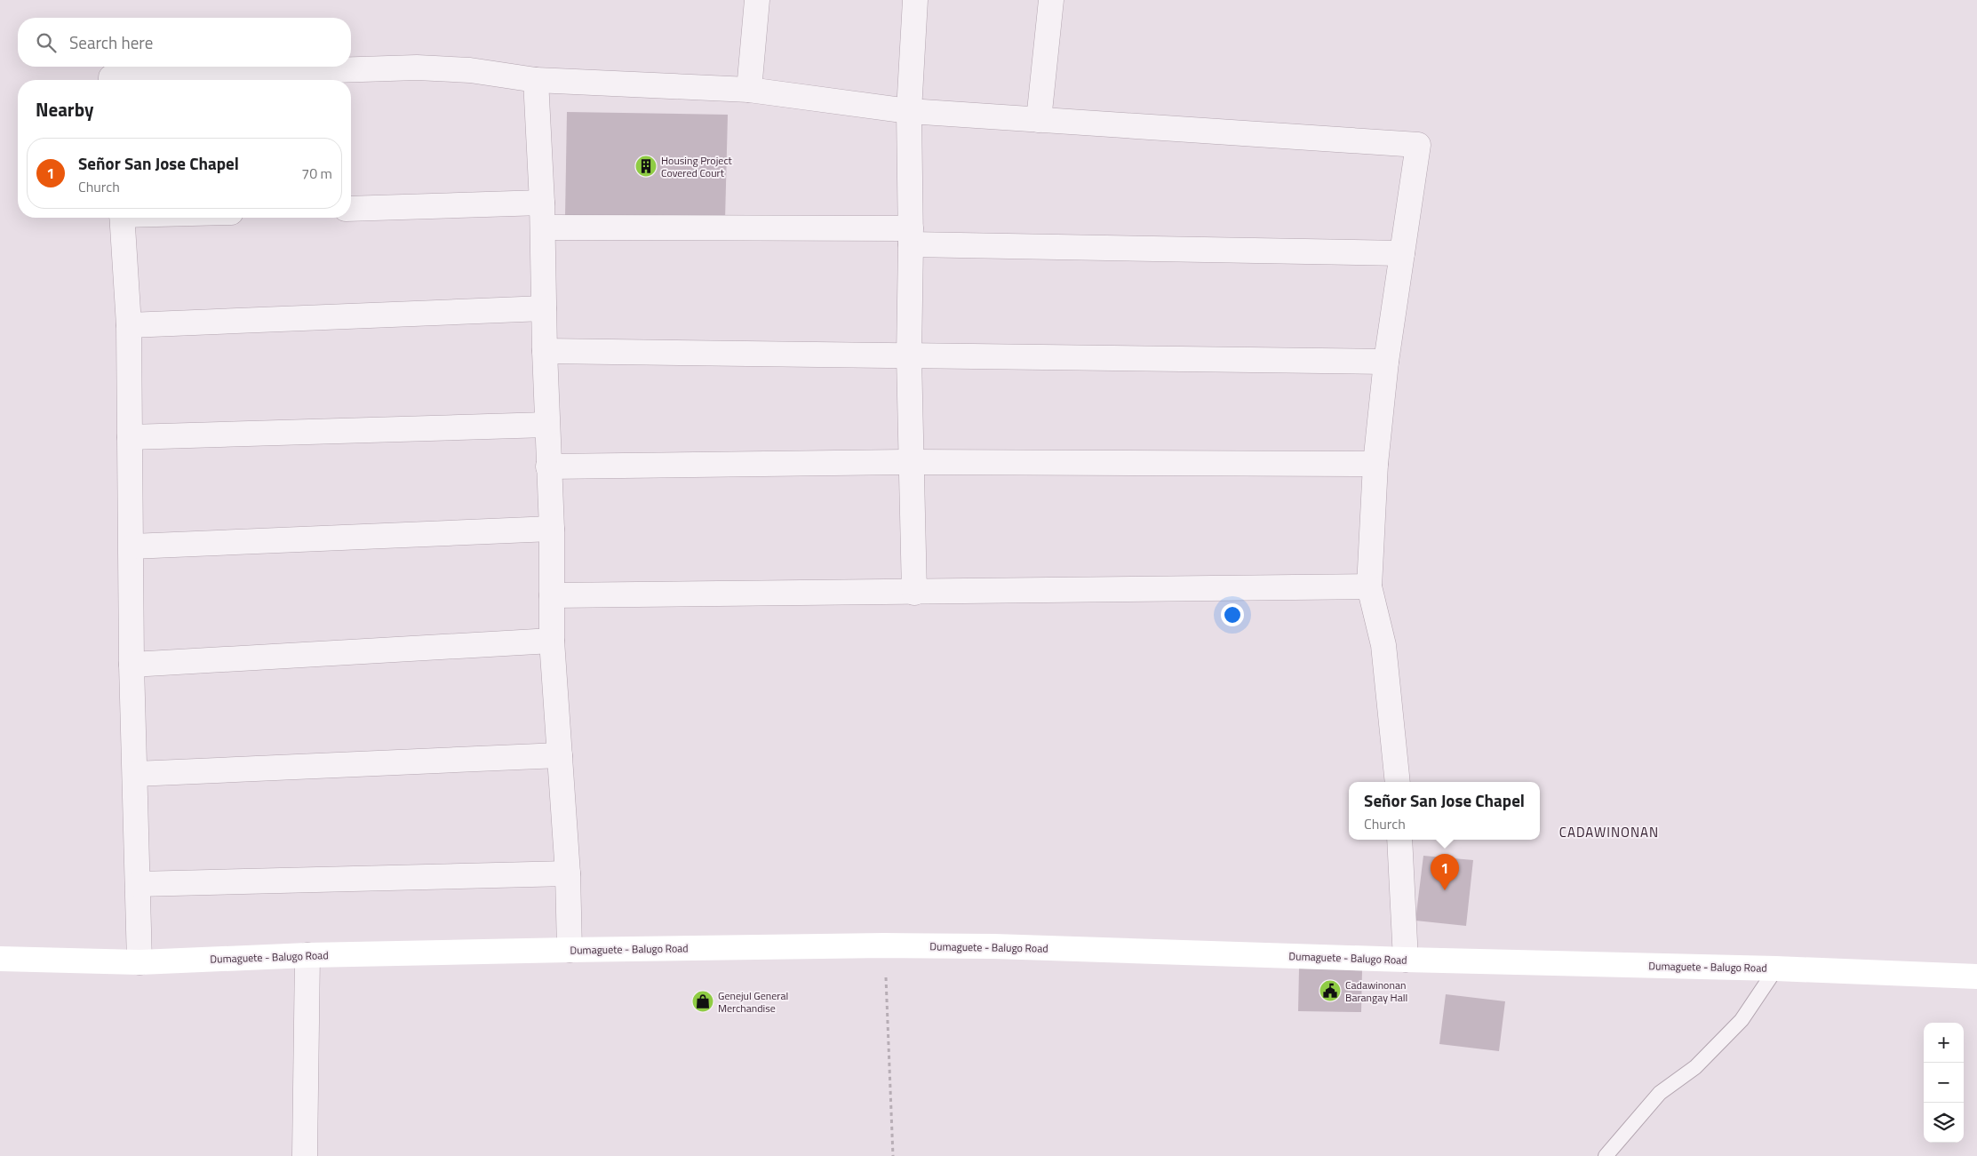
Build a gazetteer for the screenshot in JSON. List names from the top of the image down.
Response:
{
  "streets": {
    "street": ["Dumaguete - Balugo Road"]
  },
  "districts": ["CADAWINONAN"],
  "places": {
    "building": ["Housing Project Covered Court"],
    "public building": ["Cadawinonan Barangay Hall"],
    "shop": ["Genejul General Merchandise"]
  },
  "page": {
    "search": "Search here",
    "heading": "Nearby",
    "list": [
      {
        "mark": "1",
        "name": "Señor San Jose Chapel",
        "note": "Church",
        "value": "70 m"
      }
    ],
    "popup": ["Señor San Jose Chapel", "Church"],
    "pins": "1",
    "map_buttons": ["+", "−"]
  }
}
